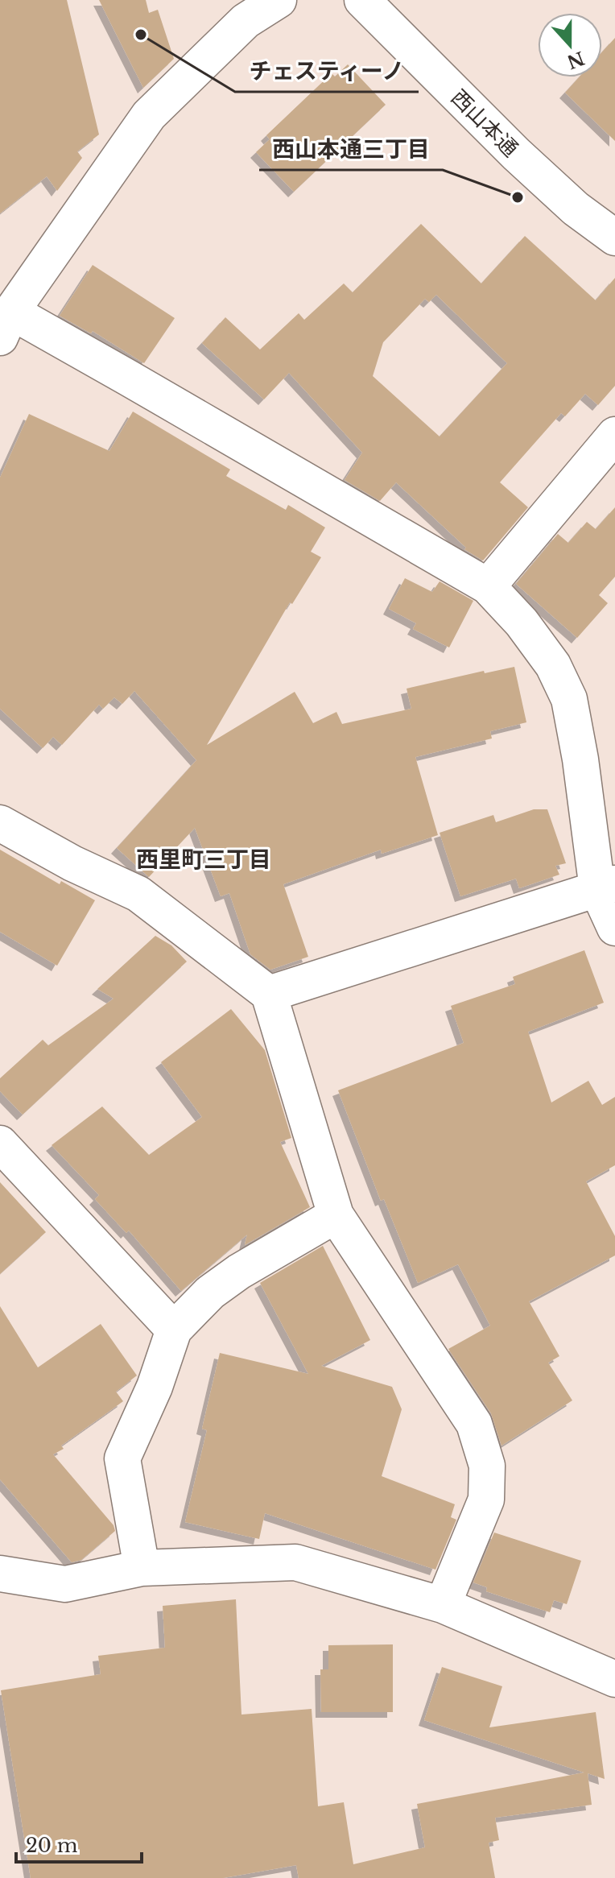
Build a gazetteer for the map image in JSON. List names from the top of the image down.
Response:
{
  "streets": {
    "street": ["西山本通"]
  },
  "districts": ["西里町三丁目"],
  "places": ["チェスティーノ", "西山本通三丁目"],
  "scale_bar": "20 m",
  "north": "bottom"
}
